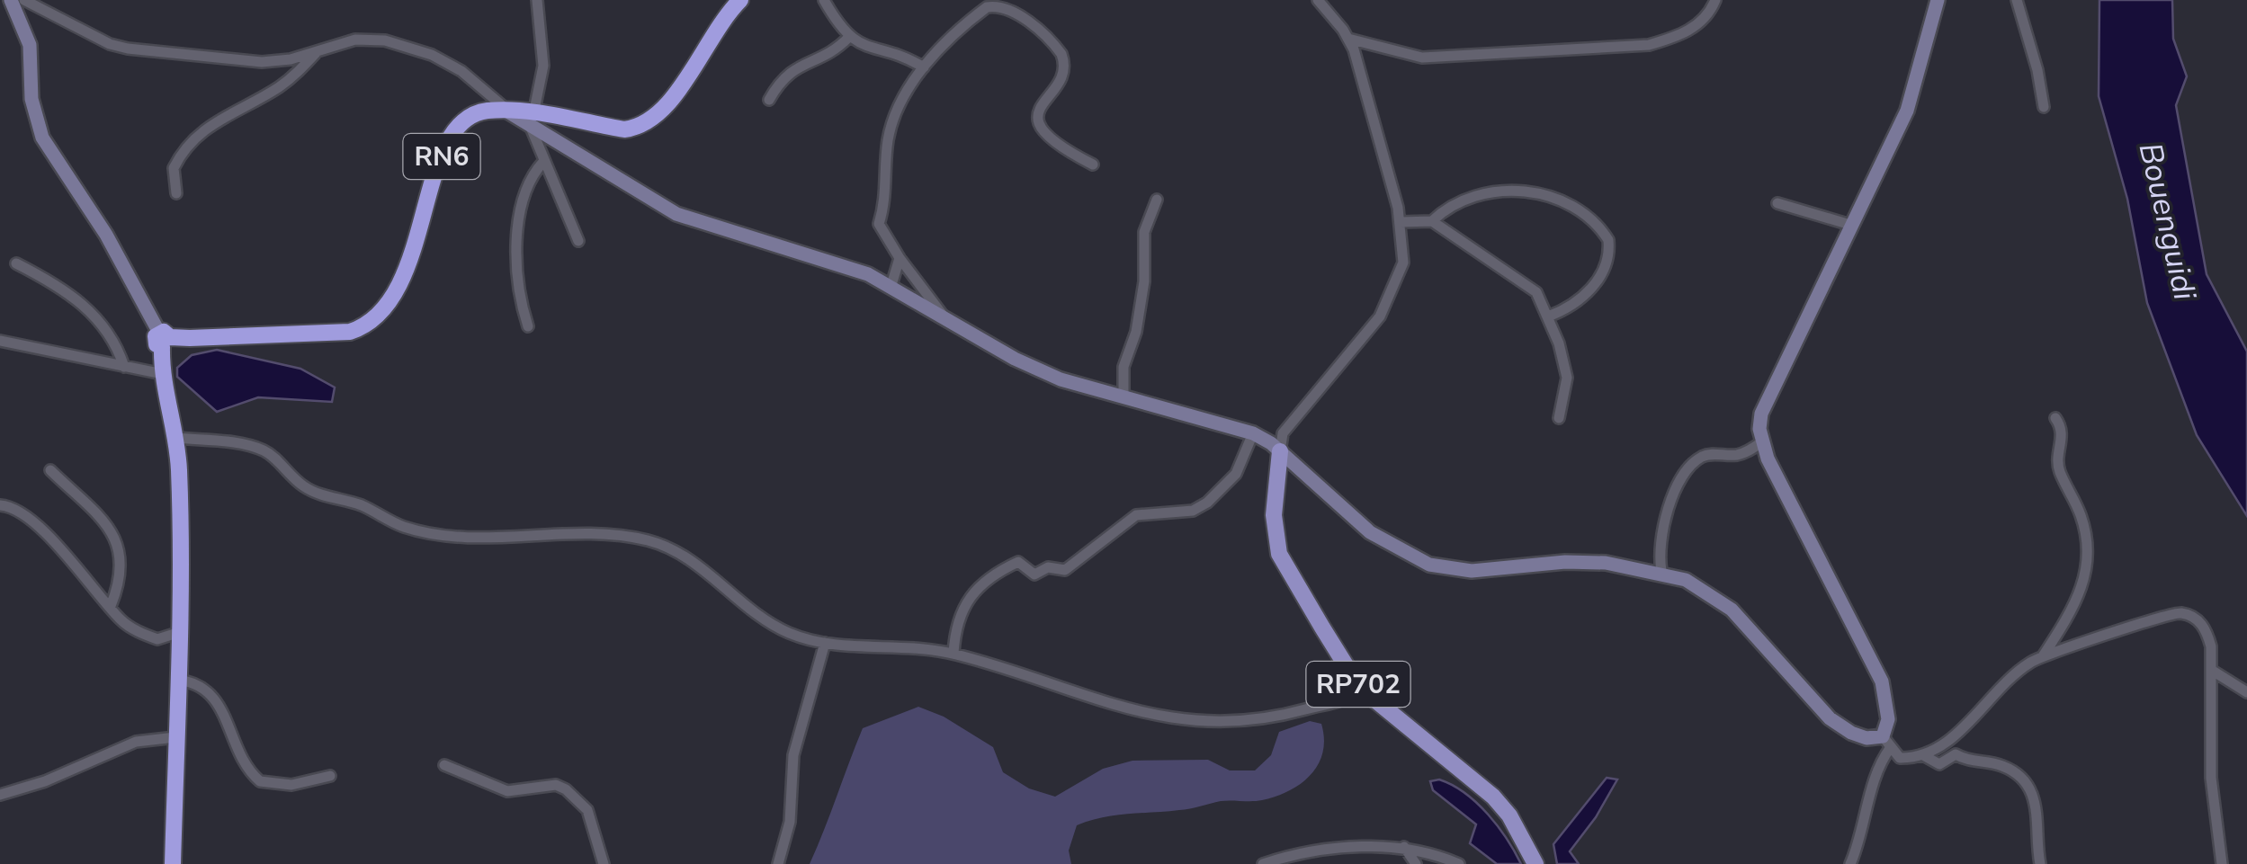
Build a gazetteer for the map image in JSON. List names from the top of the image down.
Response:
{
  "streets": {
    "highway": ["RN6"],
    "main road": ["RP702"]
  },
  "water": ["Bouenguidi"]
}
